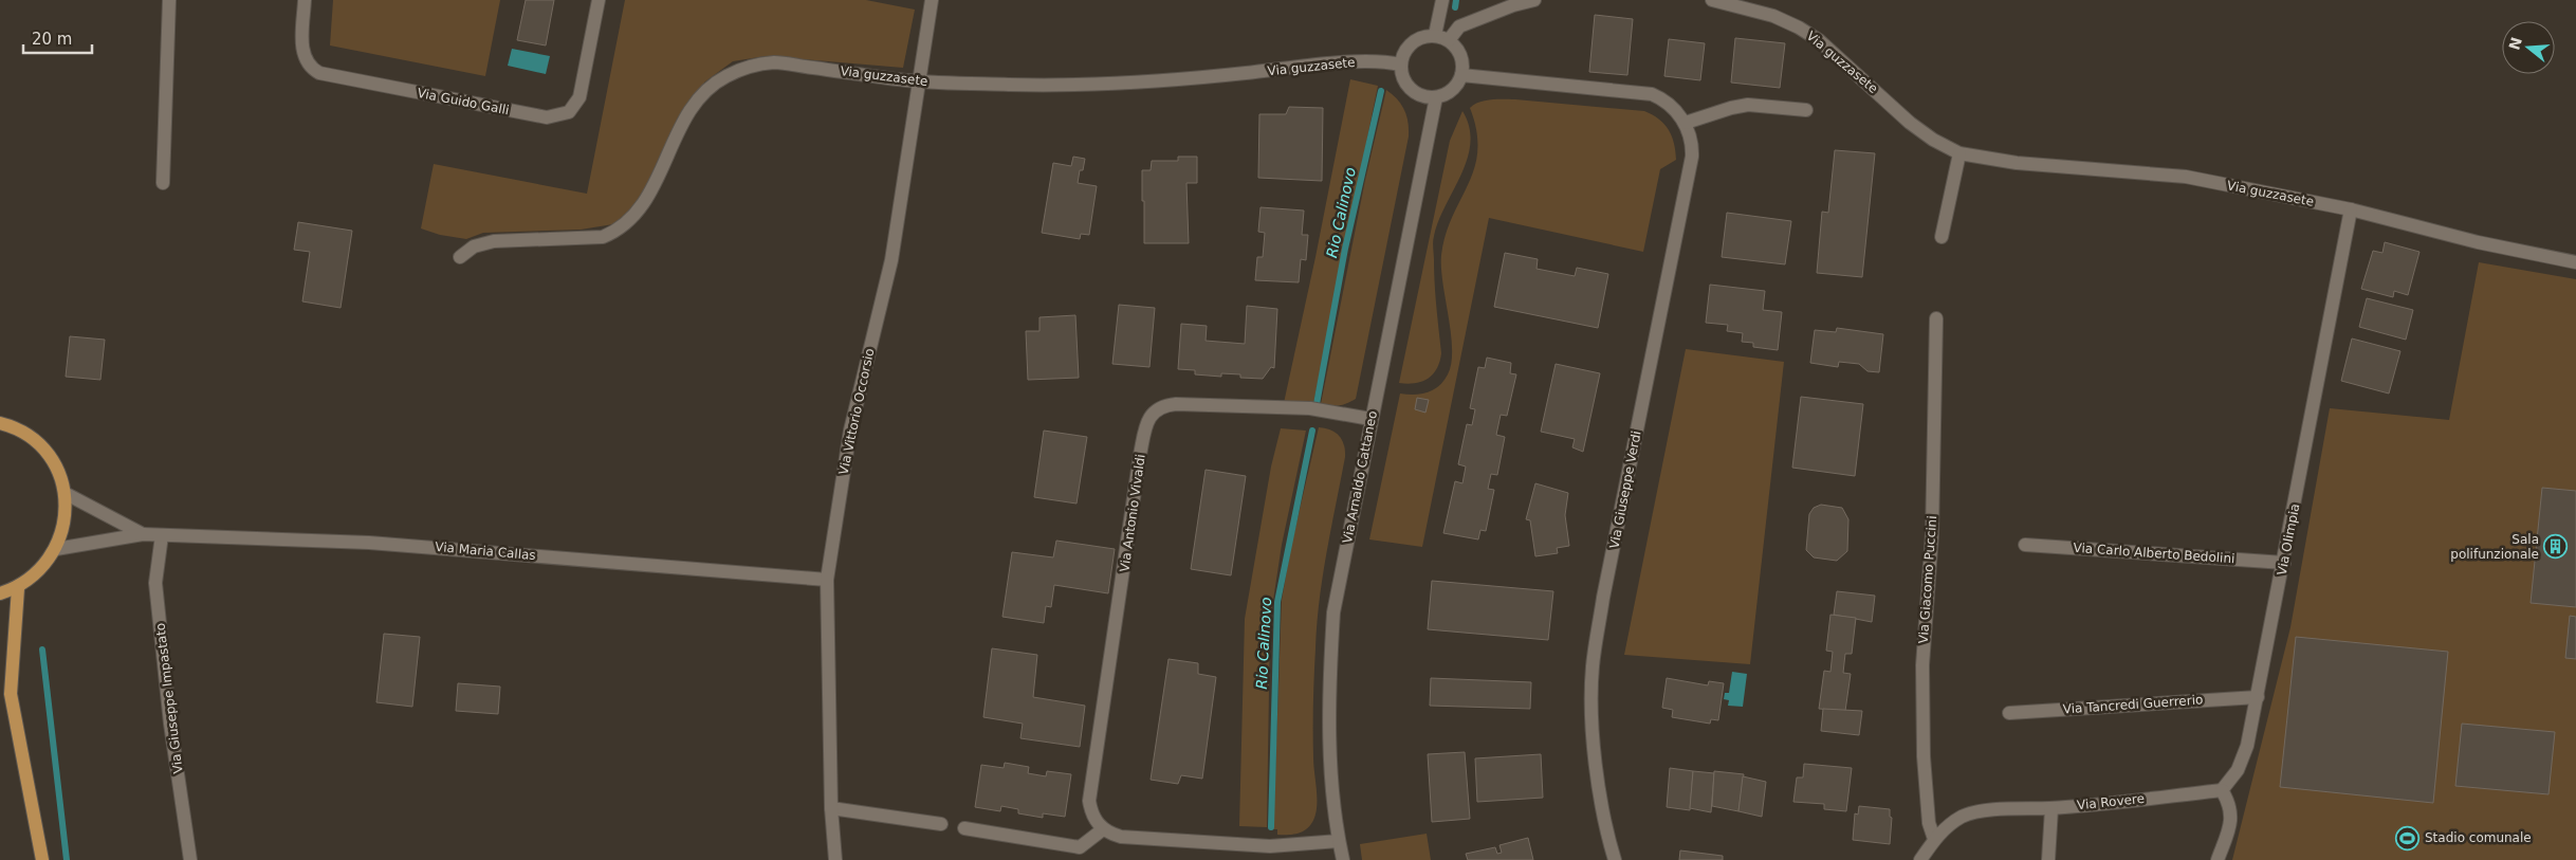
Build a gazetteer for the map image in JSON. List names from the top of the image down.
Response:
{
  "streets": {
    "street": [
      "Via guzzasete",
      "Via Guido Galli",
      "Via Vittorio Occorsio",
      "Via Arnaldo Cattaneo",
      "Via Giuseppe Verdi",
      "Via Antonio Vivaldi",
      "Via Olimpia",
      "Via Maria Callas",
      "Via Carlo Alberto Bedolini",
      "Via Giacomo Puccini",
      "Via Giuseppe Impastato",
      "Via Tancredi Guerrerio",
      "Via Rovere"
    ]
  },
  "crossings": [
    ["Via guzzasete", "Via Vittorio Occorsio"],
    ["Via guzzasete", "Via Arnaldo Cattaneo"],
    ["Via guzzasete", "Via Olimpia"],
    ["Via Vittorio Occorsio", "Via Maria Callas"],
    ["Via Arnaldo Cattaneo", "Via Antonio Vivaldi"],
    ["Via Olimpia", "Via Carlo Alberto Bedolini"],
    ["Via Olimpia", "Via Tancredi Guerrerio"],
    ["Via Olimpia", "Via Rovere"],
    ["Via Maria Callas", "Via Giuseppe Impastato"],
    ["Via Giacomo Puccini", "Via Rovere"]
  ],
  "water": ["Rio Calinovo"],
  "places": {
    "building": ["Sala polifunzionale"],
    "sports": ["Stadio comunale"]
  },
  "scale_bar": "20 m",
  "north": "left"
}
